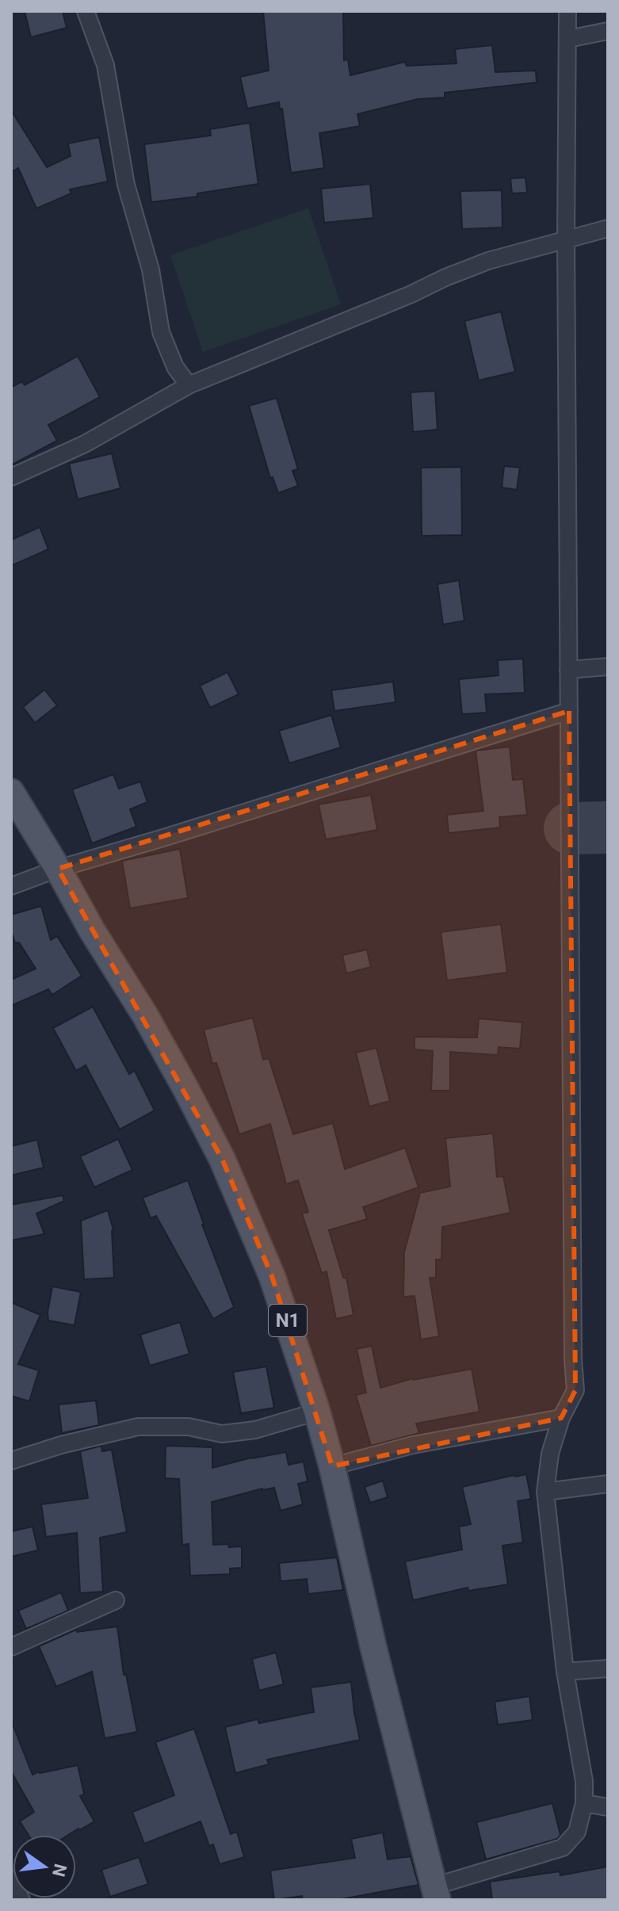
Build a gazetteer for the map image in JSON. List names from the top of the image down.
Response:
{
  "streets": {
    "main road": ["N1"]
  },
  "north": "right"
}
